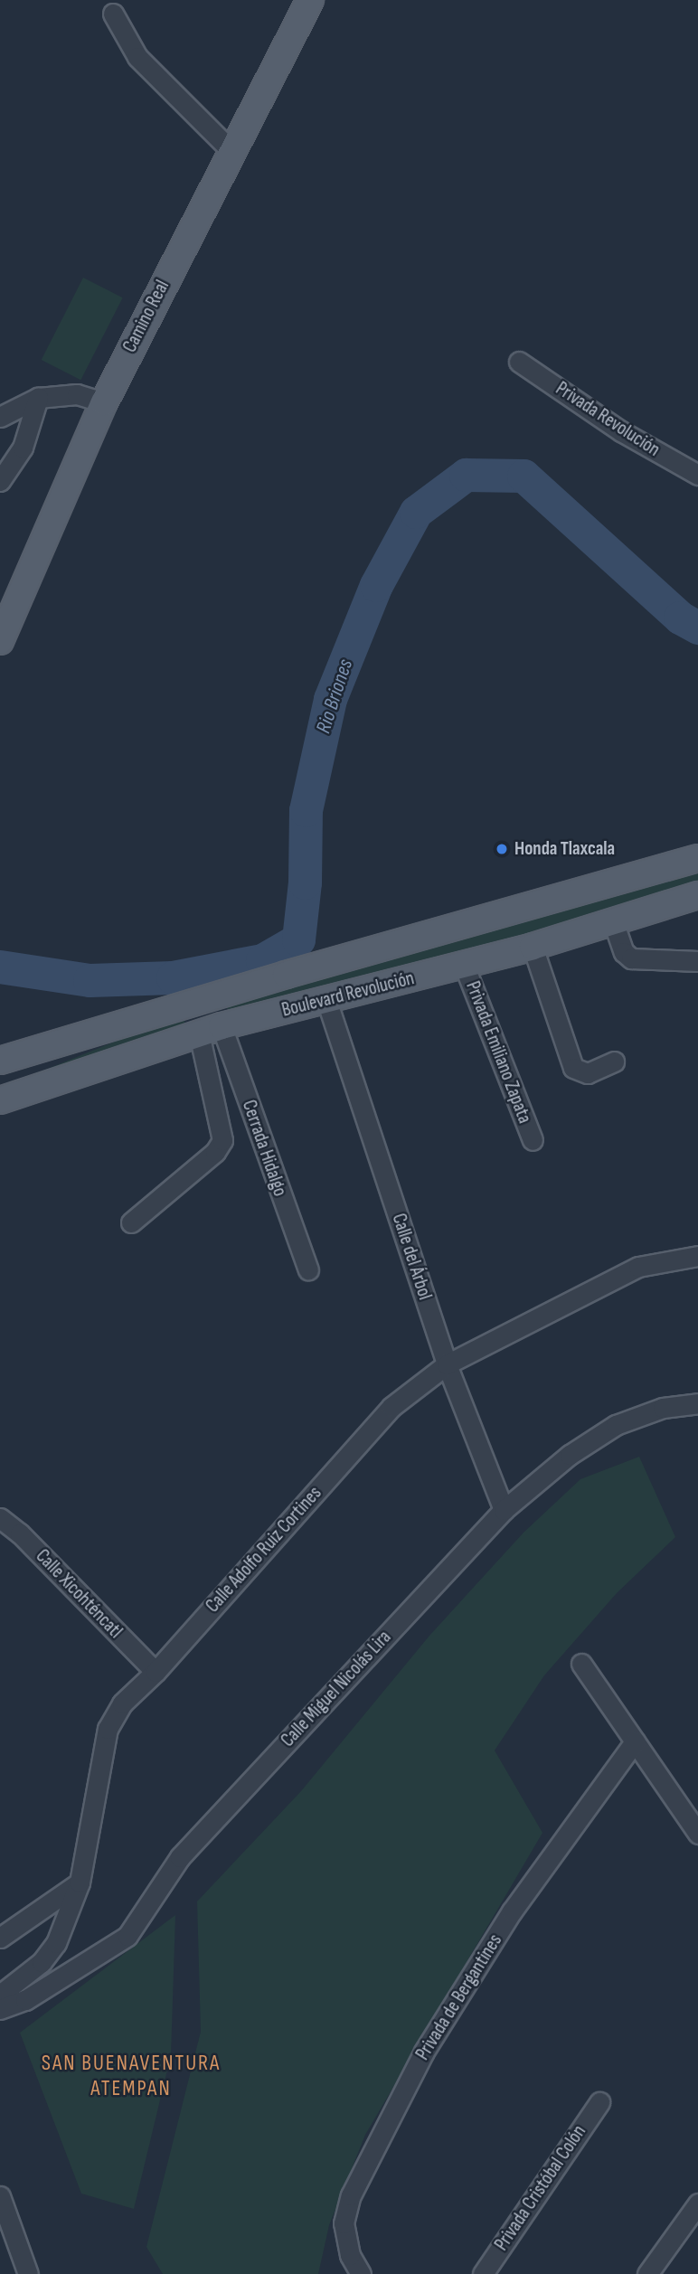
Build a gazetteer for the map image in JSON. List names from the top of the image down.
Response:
{
  "streets": {
    "main road": ["Camino Real", "Boulevard Revolución"],
    "street": [
      "Privada Revolución",
      "Privada Emiliano Zapata",
      "Cerrada Hidalgo",
      "Calle del Árbol",
      "Calle Adolfo Ruiz Cortines",
      "Calle Xicohténcatl",
      "Calle Miguel Nicolás Lira",
      "Privada de Bergantines",
      "Privada Cristóbal Colón"
    ]
  },
  "crossings": [
    ["Boulevard Revolución", "Privada Emiliano Zapata"],
    ["Boulevard Revolución", "Cerrada Hidalgo"],
    ["Boulevard Revolución", "Calle del Árbol"],
    ["Calle del Árbol", "Calle Adolfo Ruiz Cortines"],
    ["Calle del Árbol", "Calle Miguel Nicolás Lira"],
    ["Calle Adolfo Ruiz Cortines", "Calle Xicohténcatl"]
  ],
  "districts": ["SAN BUENAVENTURA ATEMPAN"],
  "water": ["Rio Briones"],
  "places": ["Honda Tlaxcala"]
}
